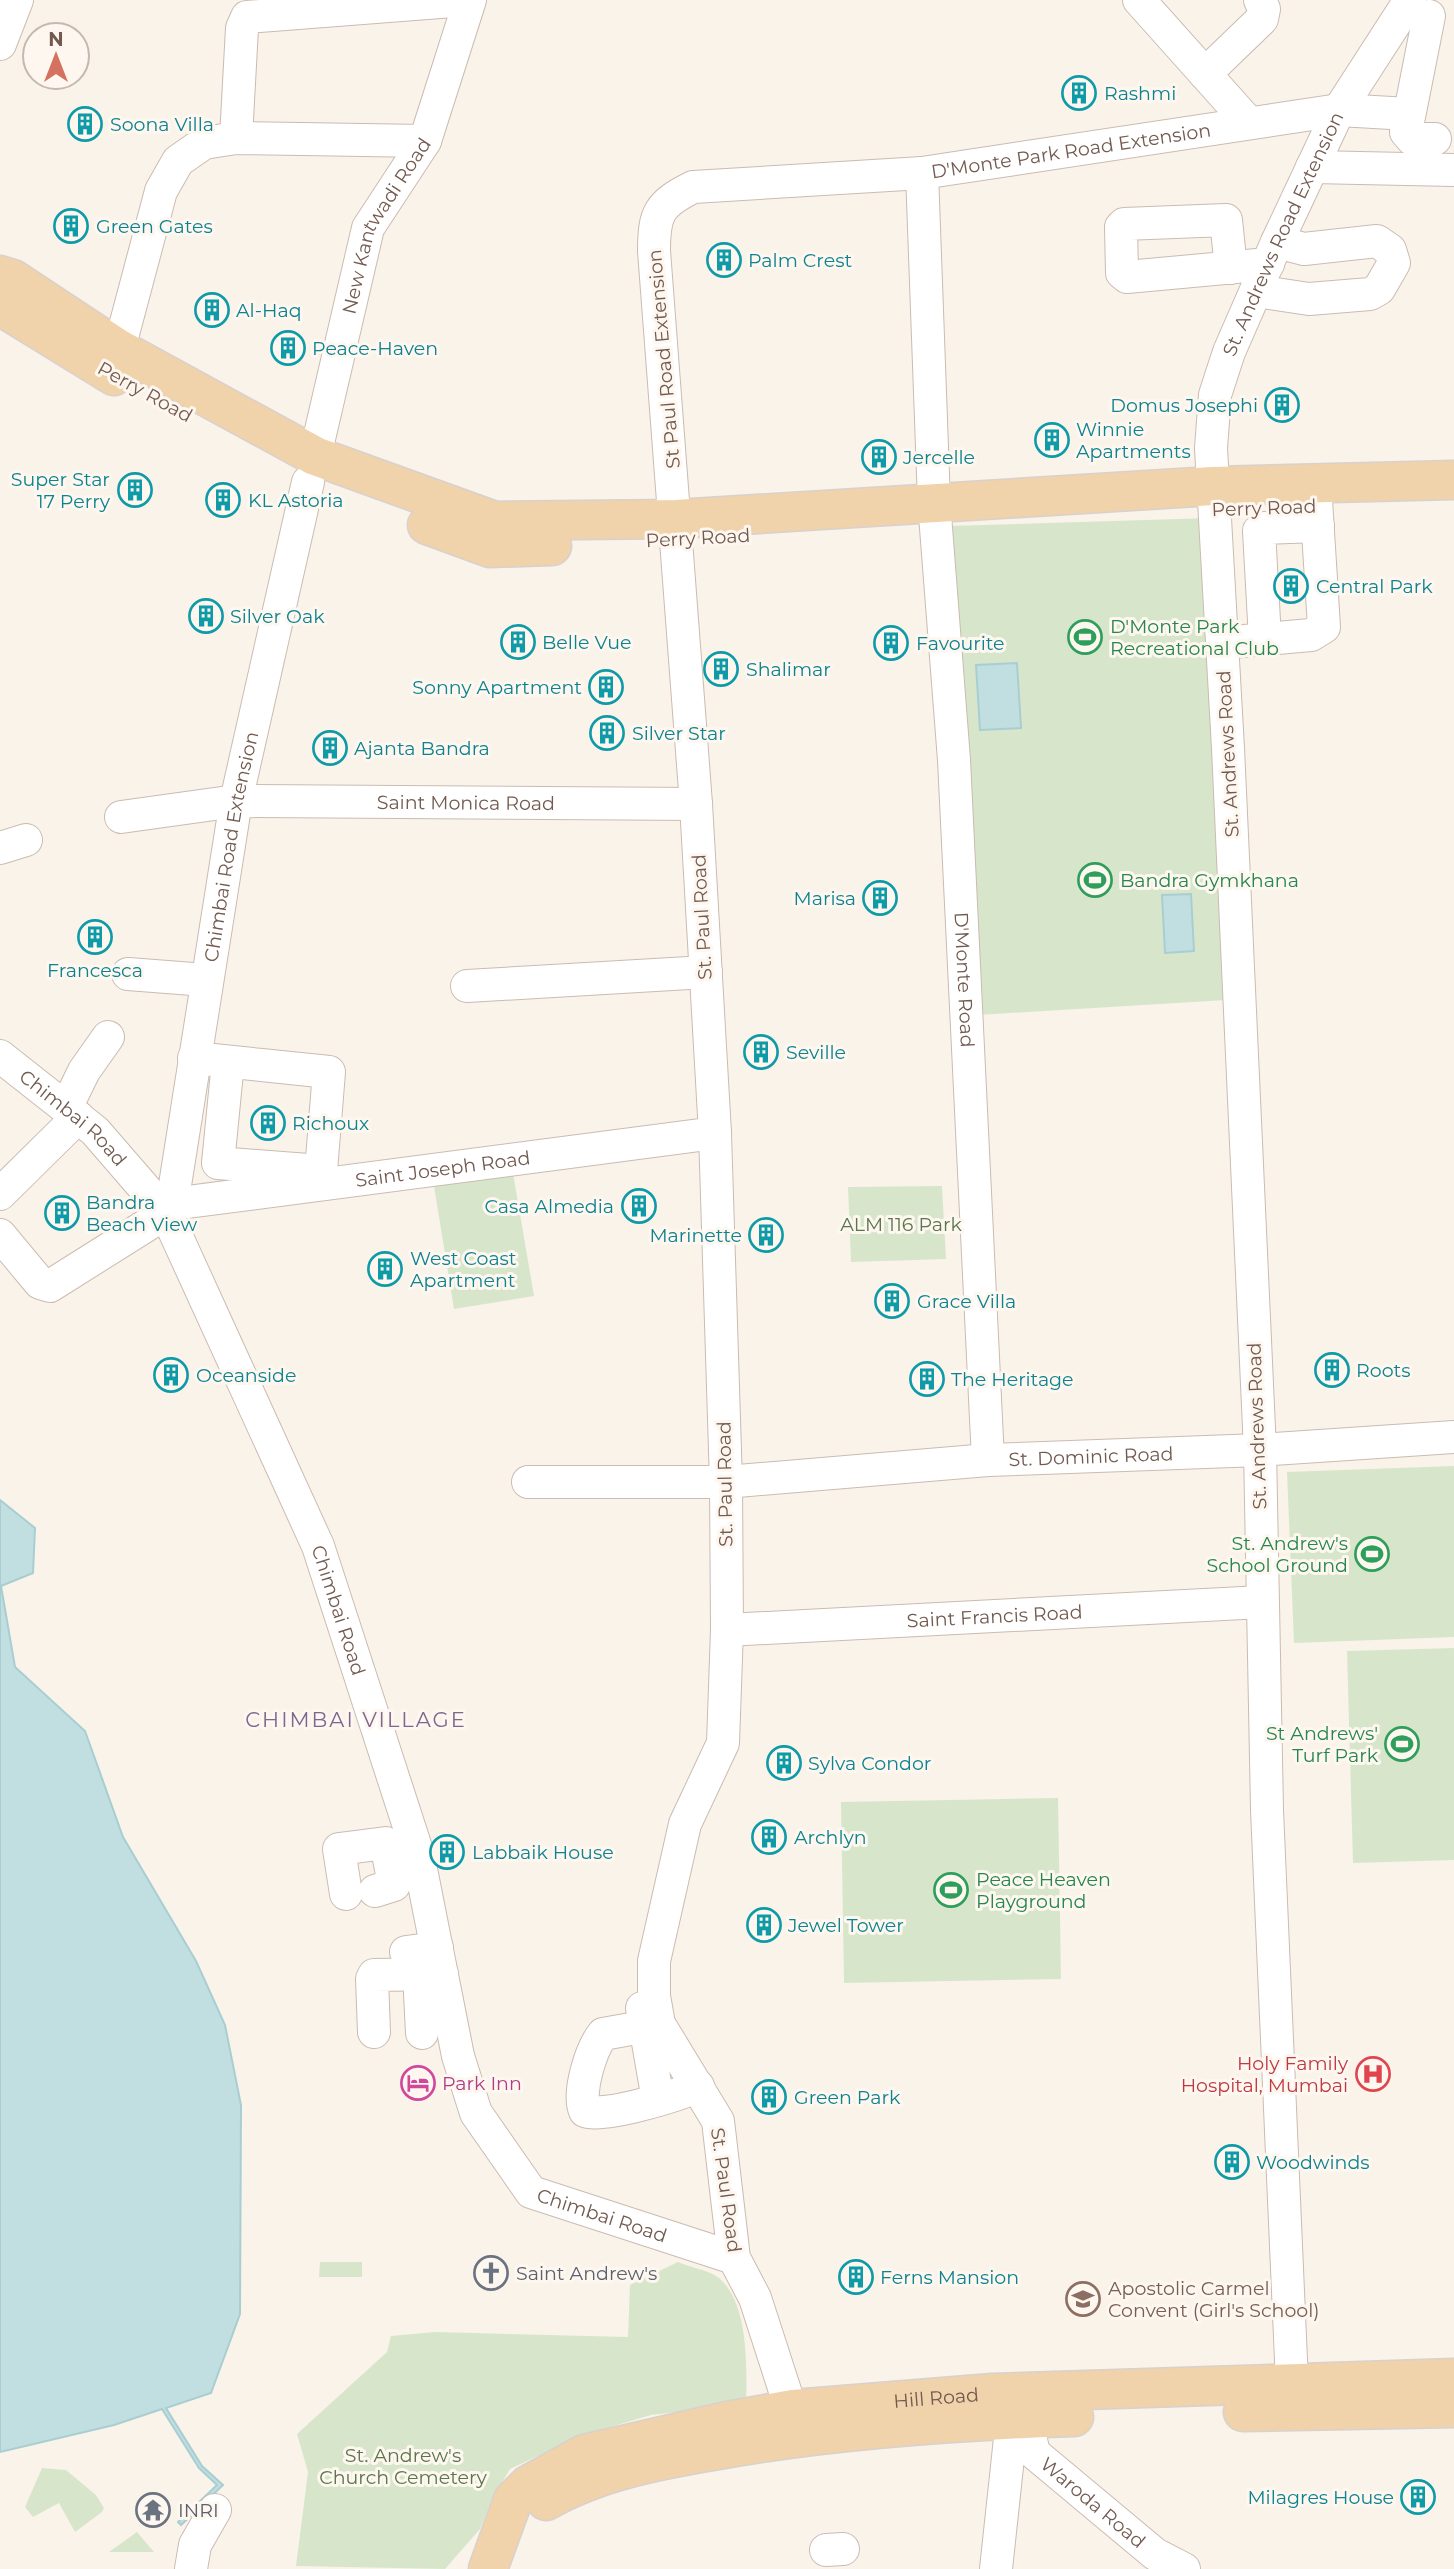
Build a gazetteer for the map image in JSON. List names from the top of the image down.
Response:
{
  "streets": {
    "main road": ["Perry Road", "Hill Road"],
    "street": [
      "D'Monte Park Road Extension",
      "New Kantwadi Road",
      "St. Andrews Road Extension",
      "St Paul Road Extension",
      "St. Andrews Road",
      "Saint Monica Road",
      "Chimbai Road Extension",
      "St. Paul Road",
      "D'Monte Road",
      "Chimbai Road",
      "Saint Joseph Road",
      "St. Dominic Road",
      "Saint Francis Road",
      "Waroda Road"
    ]
  },
  "crossings": [
    ["D'Monte Park Road Extension", "St. Andrews Road Extension"],
    ["D'Monte Park Road Extension", "St Paul Road Extension"],
    ["D'Monte Park Road Extension", "Perry Road"],
    ["D'Monte Park Road Extension", "D'Monte Road"],
    ["New Kantwadi Road", "Perry Road"],
    ["New Kantwadi Road", "Chimbai Road Extension"],
    ["St. Andrews Road Extension", "Perry Road"],
    ["St. Andrews Road Extension", "St. Andrews Road"],
    ["St Paul Road Extension", "Perry Road"],
    ["St Paul Road Extension", "St. Paul Road"],
    ["Perry Road", "St. Andrews Road"],
    ["Perry Road", "Chimbai Road Extension"],
    ["Perry Road", "St. Paul Road"],
    ["Perry Road", "D'Monte Road"],
    ["St. Andrews Road", "St. Dominic Road"],
    ["St. Andrews Road", "Saint Francis Road"],
    ["St. Andrews Road", "Hill Road"],
    ["Saint Monica Road", "Chimbai Road Extension"],
    ["Saint Monica Road", "St. Paul Road"],
    ["Chimbai Road Extension", "Chimbai Road"],
    ["Chimbai Road Extension", "Saint Joseph Road"],
    ["St. Paul Road", "Chimbai Road"],
    ["St. Paul Road", "Saint Joseph Road"],
    ["St. Paul Road", "St. Dominic Road"],
    ["St. Paul Road", "Saint Francis Road"],
    ["St. Paul Road", "Hill Road"],
    ["D'Monte Road", "St. Dominic Road"],
    ["Chimbai Road", "Saint Joseph Road"],
    ["Hill Road", "Waroda Road"]
  ],
  "districts": ["CHIMBAI VILLAGE"],
  "parks": ["ALM 116 Park", "St. Andrew's Church Cemetery"],
  "places": {
    "building": [
      "Rashmi",
      "Soona Villa",
      "Green Gates",
      "Palm Crest",
      "Al-Haq",
      "Peace-Haven",
      "Domus Josephi",
      "Winnie Apartments",
      "Jercelle",
      "Super Star 17 Perry",
      "KL Astoria",
      "Central Park",
      "Silver Oak",
      "Belle Vue",
      "Favourite",
      "Shalimar",
      "Sonny Apartment",
      "Silver Star",
      "Ajanta Bandra",
      "Marisa",
      "Francesca",
      "Seville",
      "Richoux",
      "Casa Almedia",
      "Bandra Beach View",
      "Marinette",
      "West Coast Apartment",
      "Grace Villa",
      "Roots",
      "Oceanside",
      "The Heritage",
      "Sylva Condor",
      "Archlyn",
      "Labbaik House",
      "Jewel Tower",
      "Green Park",
      "Woodwinds",
      "Ferns Mansion",
      "Milagres House"
    ],
    "sports": [
      "D'Monte Park Recreational Club",
      "Bandra Gymkhana",
      "St. Andrew's School Ground",
      "St Andrews' Turf Park",
      "Peace Heaven Playground"
    ],
    "hospital": ["Holy Family Hospital, Mumbai"],
    "hotel": ["Park Inn"],
    "church": ["Saint Andrew's"],
    "school or university": ["Apostolic Carmel Convent (Girl's School)"],
    "temple": ["INRI"]
  },
  "north": "top"
}
